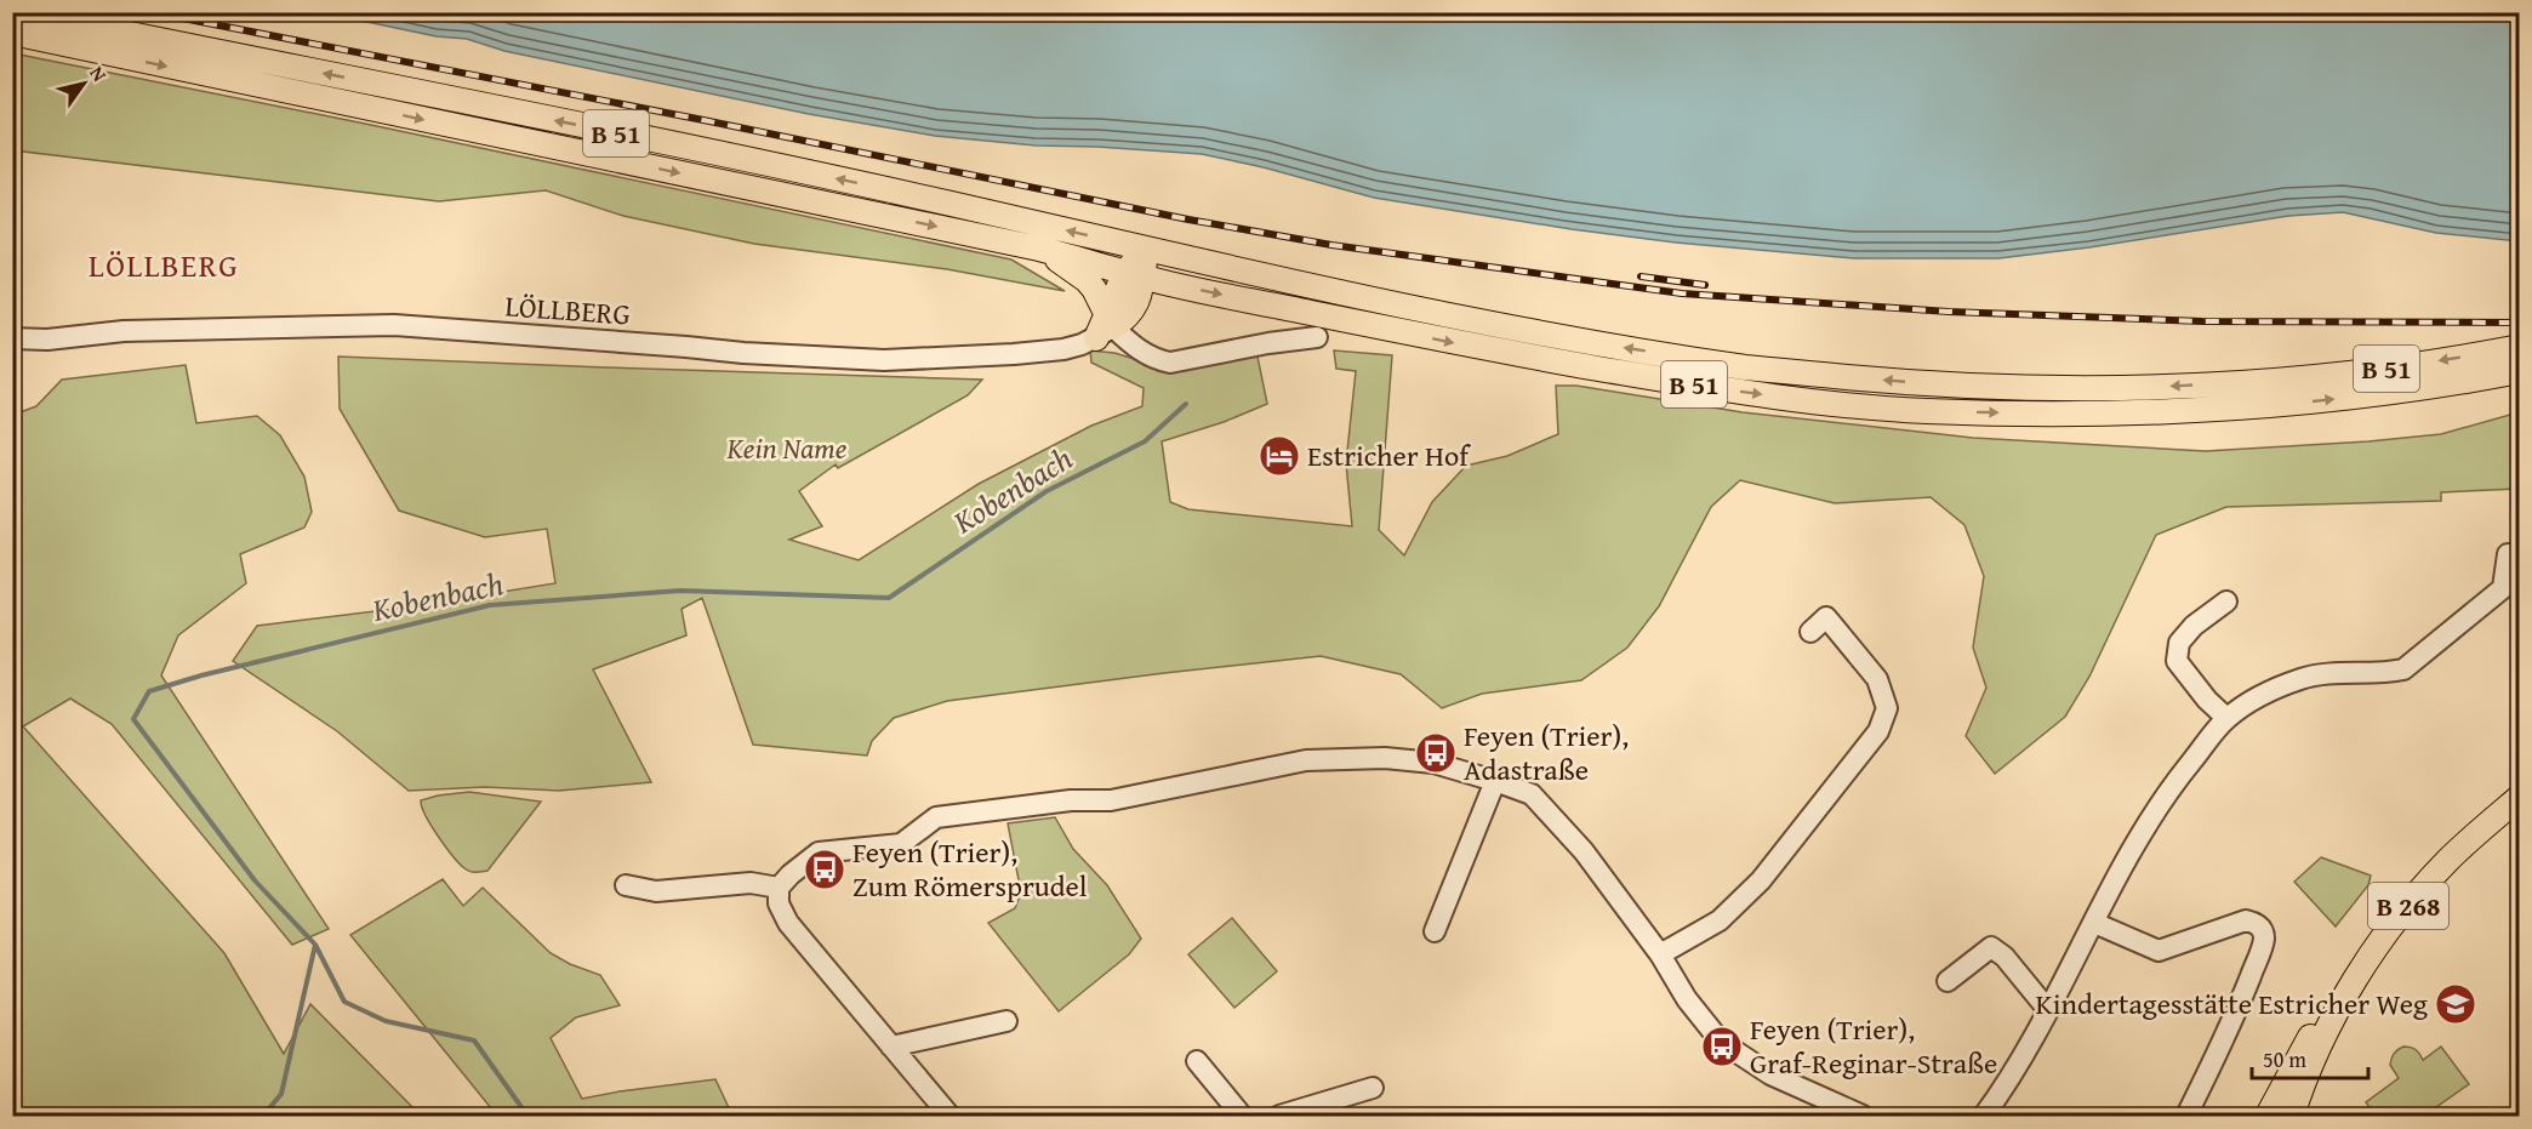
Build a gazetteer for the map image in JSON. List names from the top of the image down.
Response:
{
  "streets": {
    "main road": ["B 51", "B 268"],
    "street": ["LÖLLBERG"]
  },
  "districts": ["LÖLLBERG"],
  "water": ["Kobenbach"],
  "parks": ["Kein Name"],
  "places": {
    "hotel": ["Estricher Hof"],
    "bus stop": ["Feyen (Trier), Adastraße", "Feyen (Trier), Zum Römersprudel", "Feyen (Trier), Graf-Reginar-Straße"],
    "school or university": ["Kindertagesstätte Estricher Weg"]
  },
  "scale_bar": "50 m",
  "north": "top right"
}
